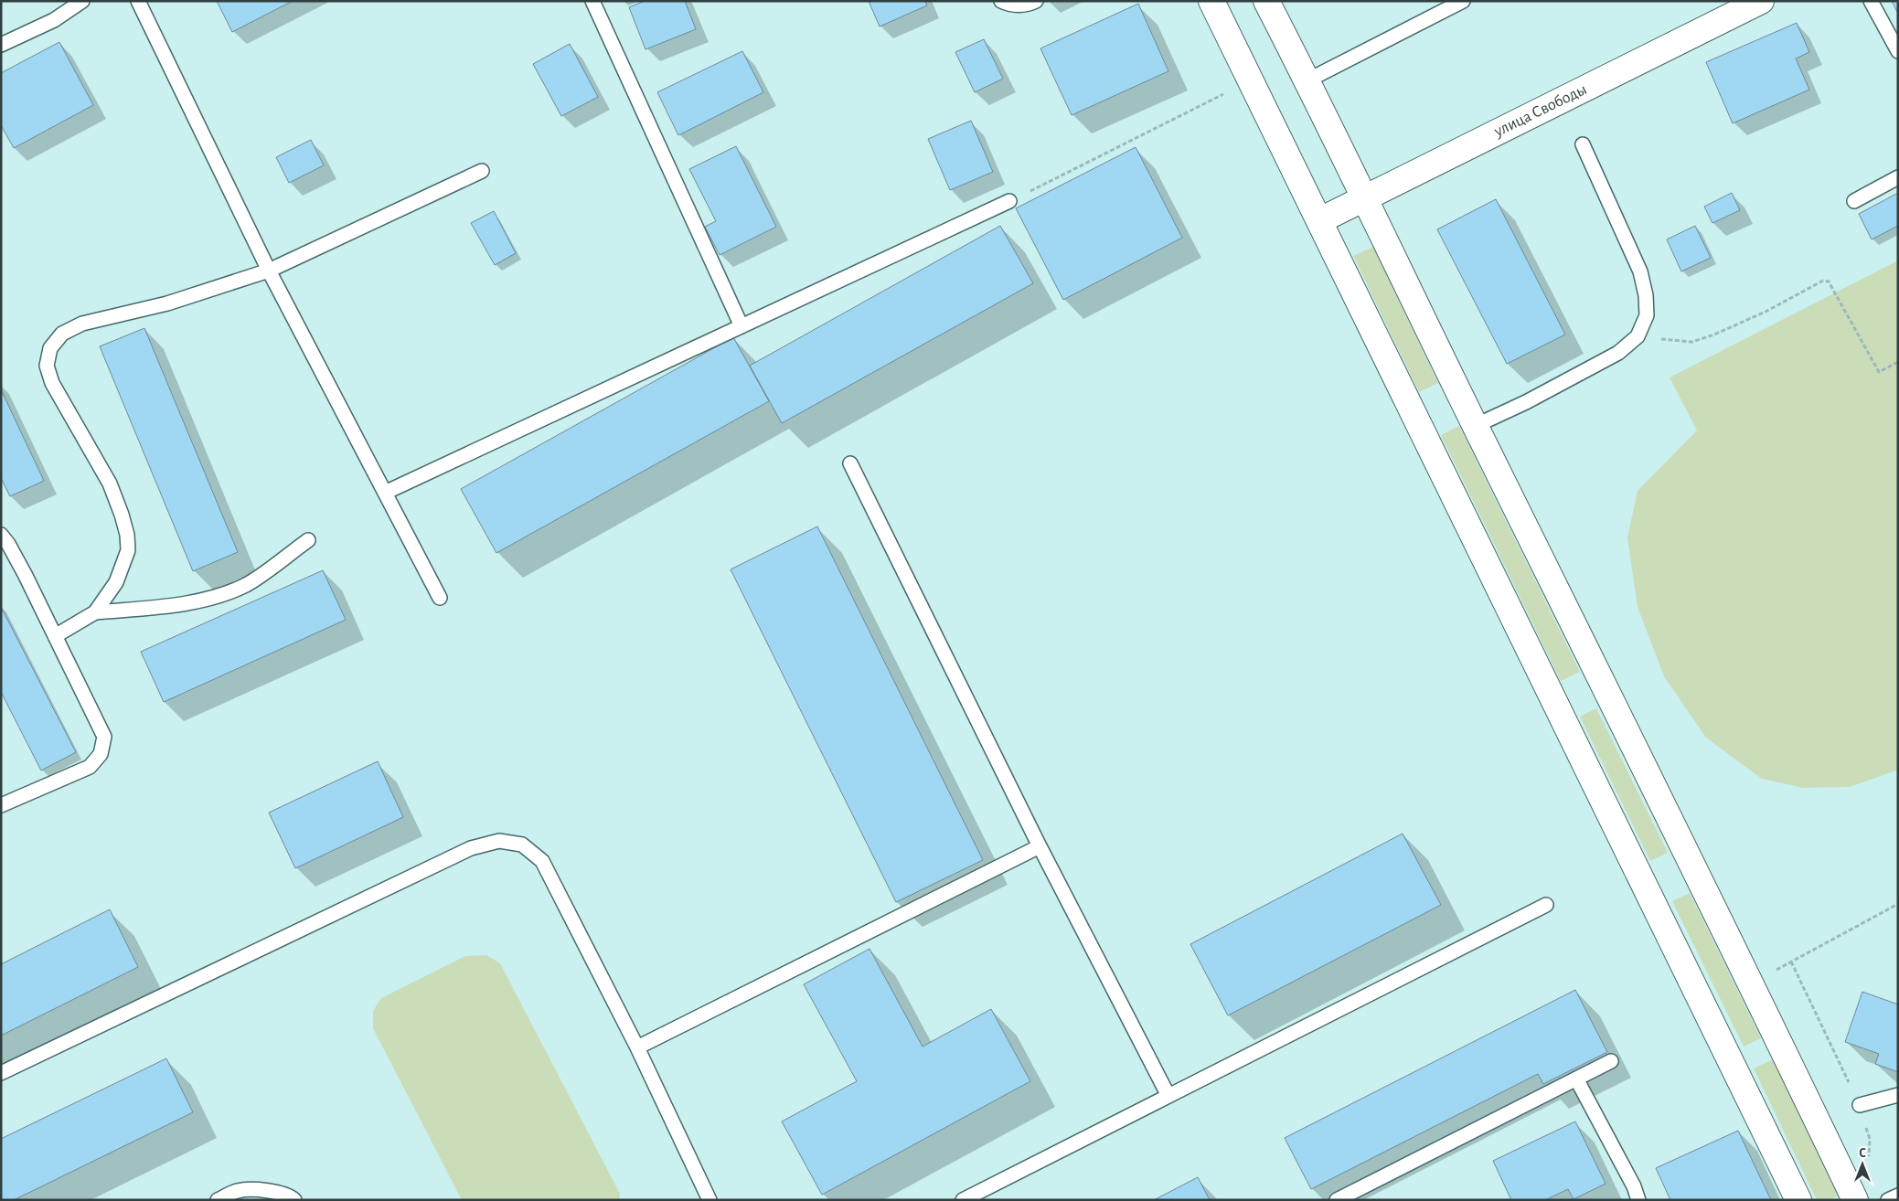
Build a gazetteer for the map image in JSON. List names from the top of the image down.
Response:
{
  "streets": {
    "street": ["улица Свободы"]
  },
  "north": "top"
}
